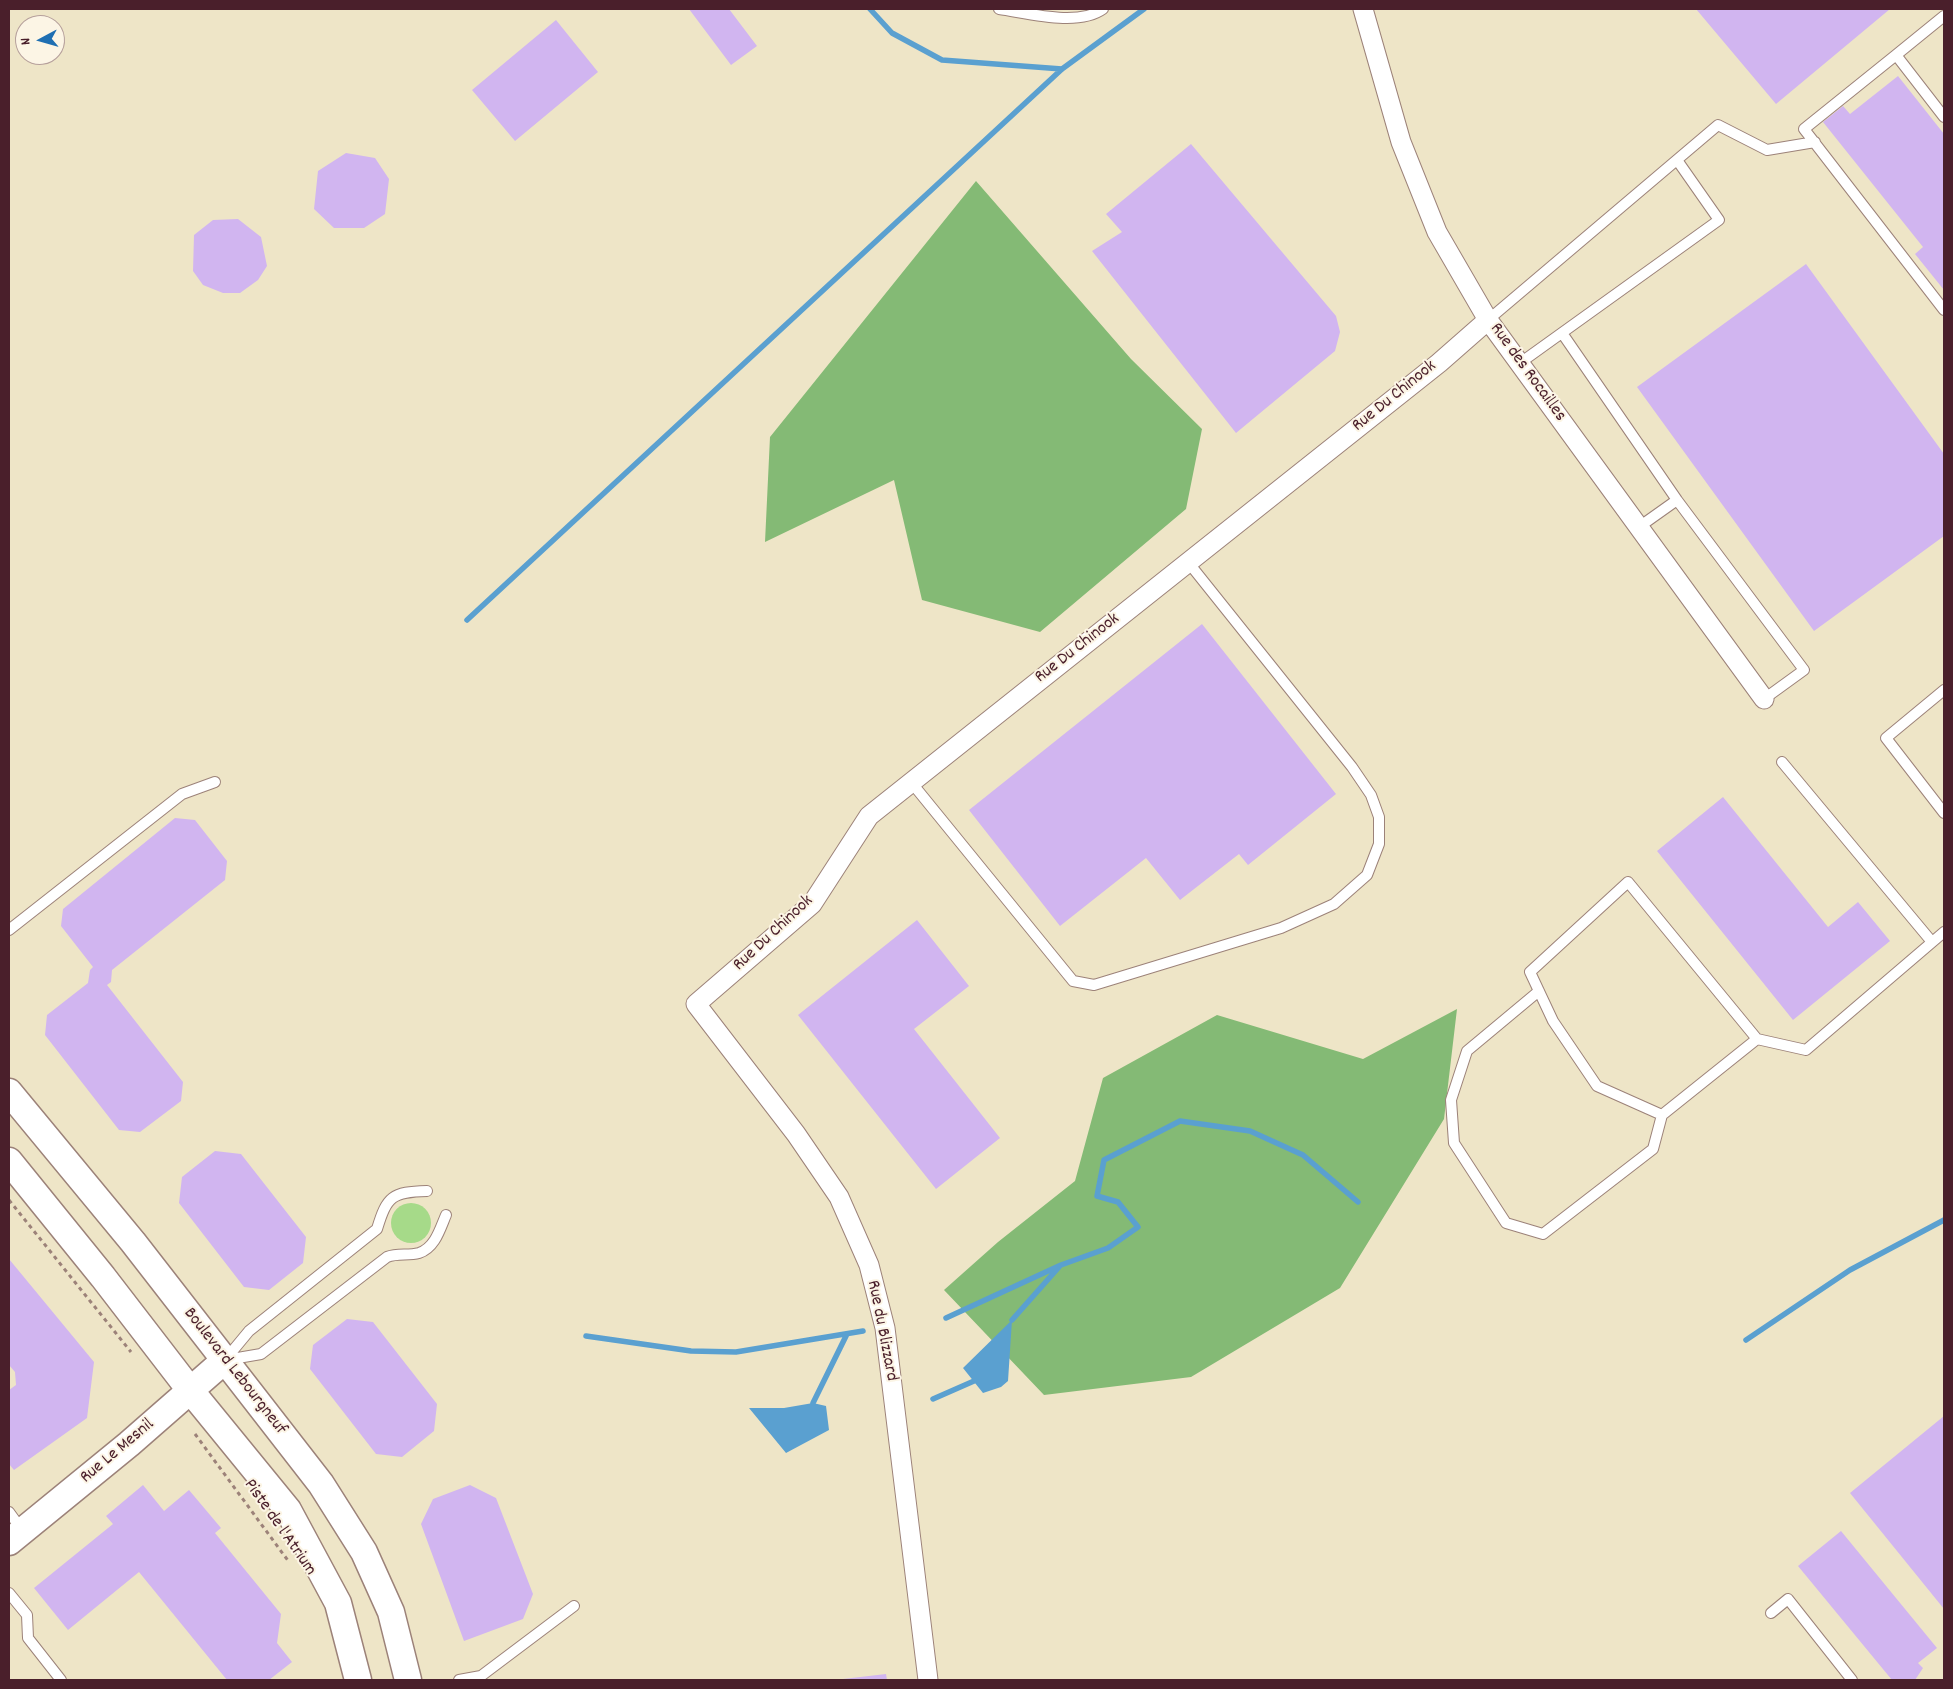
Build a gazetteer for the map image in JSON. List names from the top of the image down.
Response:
{
  "streets": {
    "main road": ["Boulevard Lebourgneuf", "Rue Le Mesnil"],
    "street": ["Rue des Rocailles", "Rue Du Chinook", "Rue du Blizzard"],
    "path": ["Piste de l'Atrium"]
  },
  "crossings": [
    ["Rue des Rocailles", "Rue Du Chinook"],
    ["Rue Du Chinook", "Rue du Blizzard"],
    ["Boulevard Lebourgneuf", "Rue Le Mesnil"]
  ],
  "north": "left"
}
